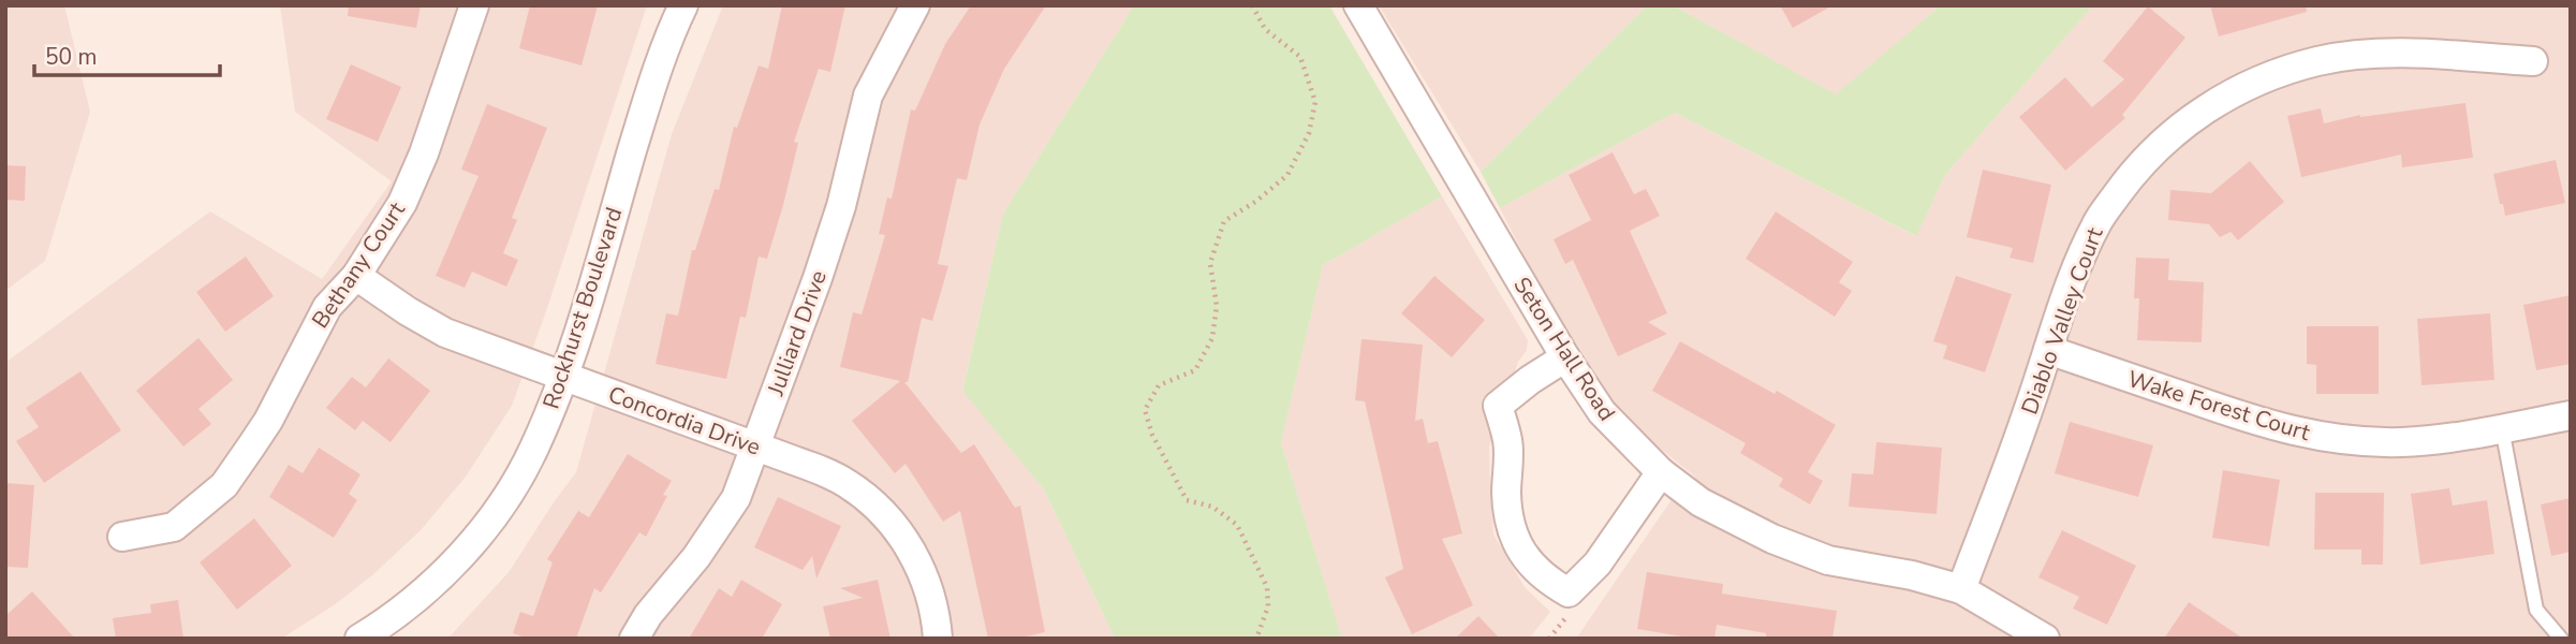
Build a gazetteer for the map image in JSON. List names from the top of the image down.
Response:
{
  "streets": {
    "street": [
      "Bethany Court",
      "Rockhurst Boulevard",
      "Diablo Valley Court",
      "Julliard Drive",
      "Seton Hall Road",
      "Wake Forest Court",
      "Concordia Drive"
    ]
  },
  "crossings": [
    ["Bethany Court", "Concordia Drive"],
    ["Rockhurst Boulevard", "Concordia Drive"],
    ["Diablo Valley Court", "Seton Hall Road"],
    ["Diablo Valley Court", "Wake Forest Court"],
    ["Julliard Drive", "Concordia Drive"]
  ],
  "scale_bar": "50 m"
}
